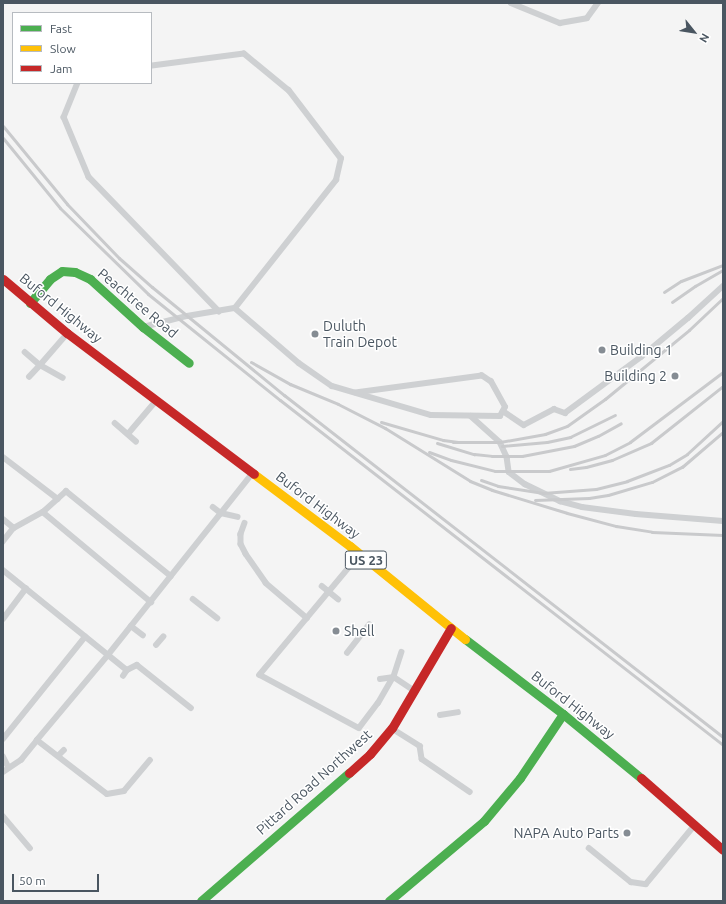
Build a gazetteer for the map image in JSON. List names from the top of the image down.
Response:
{
  "streets": {
    "main road": [
      "Peachtree Road",
      "Buford Highway",
      "US 23",
      "Pittard Road Northwest"
    ]
  },
  "crossings": [
    ["Peachtree Road", "Buford Highway"],
    ["Buford Highway", "Pittard Road Northwest"]
  ],
  "places": [
    "Duluth Train Depot",
    "Building 1",
    "Building 2",
    "Shell",
    "NAPA Auto Parts"
  ],
  "legend": ["Fast", "Slow", "Jam"],
  "scale_bar": "50 m",
  "north": "bottom right"
}
